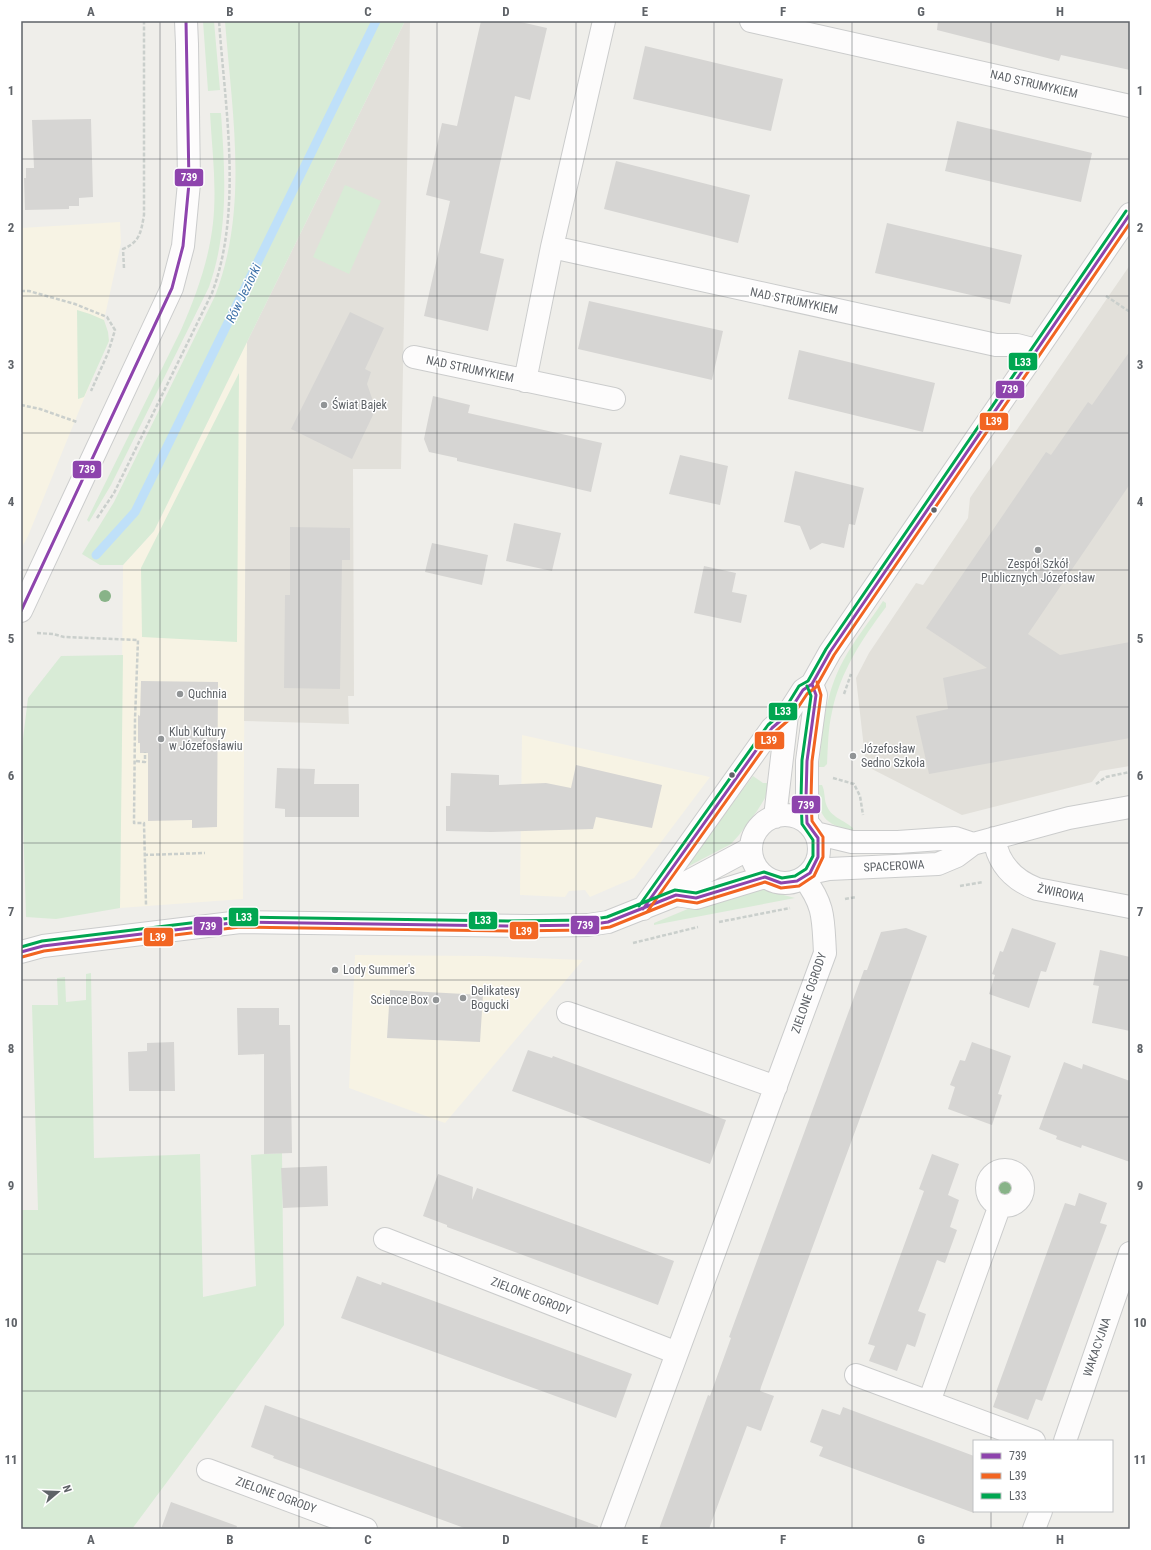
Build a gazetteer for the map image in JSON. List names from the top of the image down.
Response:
{
  "streets": {
    "street": [
      "NAD STRUMYKIEM",
      "SPACEROWA",
      "ŻWIROWA",
      "ZIELONE OGRODY",
      "WAKACYJNA"
    ]
  },
  "crossings": [
    ["SPACEROWA", "ŻWIROWA"],
    ["SPACEROWA", "ZIELONE OGRODY"]
  ],
  "water": ["Rów Jeziorki"],
  "places": [
    "Świat Bajek",
    "Zespół Szkół Publicznych Józefosław",
    "Quchnia",
    "Klub Kultury w Józefosławiu",
    "Józefosław Sedno Szkoła",
    "Lody Summer's",
    "Delikatesy Bogucki",
    "Science Box"
  ],
  "lines": ["transit line 739", "transit line L33", "transit line L39"],
  "legend": ["739", "L39", "L33"],
  "north": "right",
  "grid": {
    "columns": [
      "A",
      "B",
      "C",
      "D",
      "E",
      "F",
      "G",
      "H"
    ],
    "rows": [
      "1",
      "2",
      "3",
      "4",
      "5",
      "6",
      "7",
      "8",
      "9",
      "10",
      "11"
    ]
  }
}
